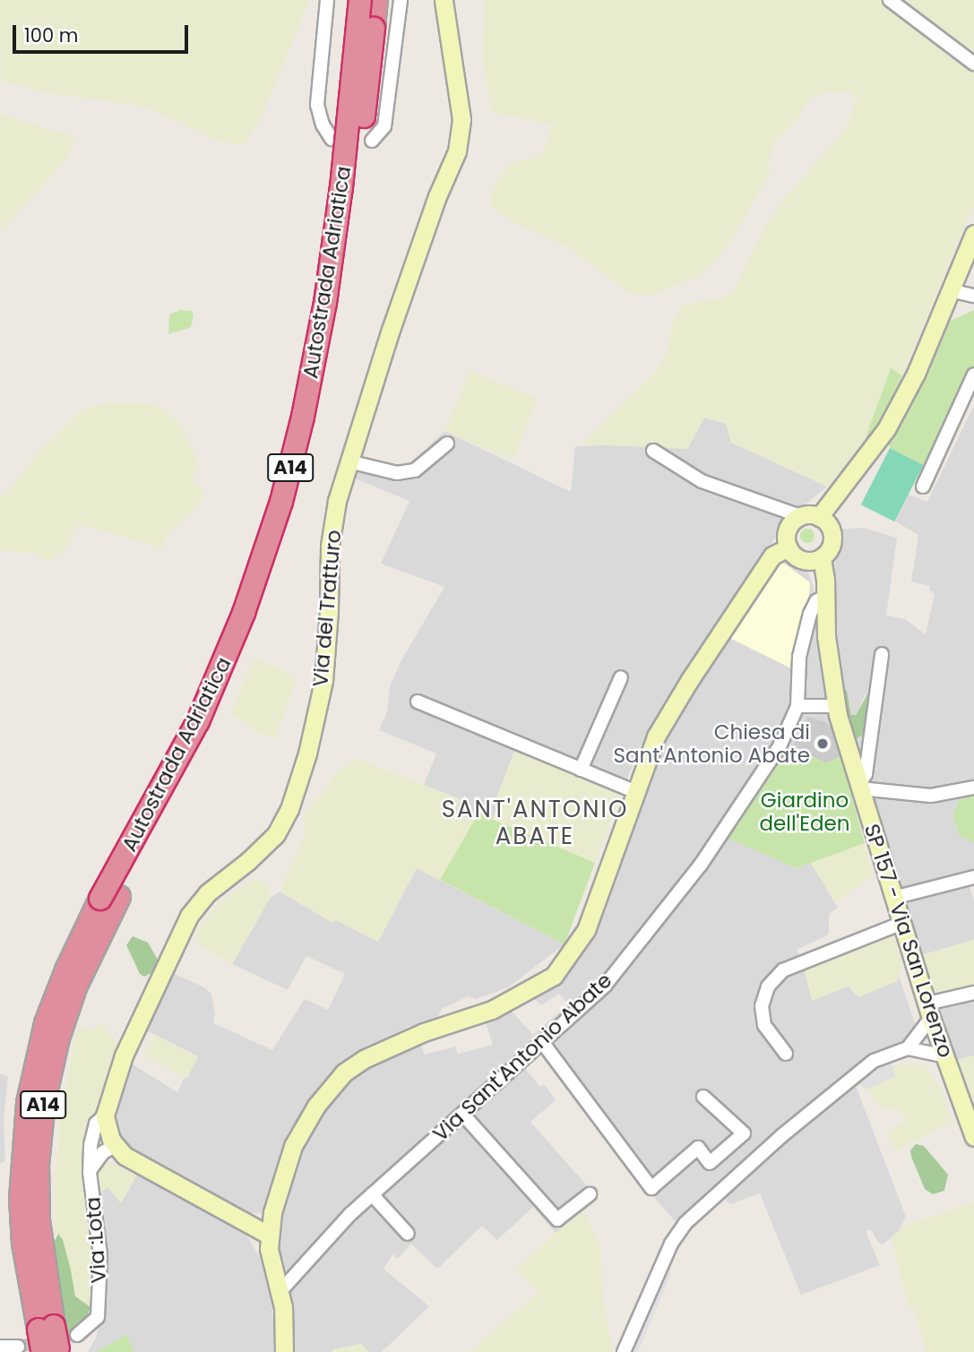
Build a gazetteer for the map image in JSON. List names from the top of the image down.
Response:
{
  "streets": {
    "highway": ["Autostrada Adriatica", "A14"],
    "main road": ["Via del Tratturo", "SP 157 - Via San Lorenzo"],
    "street": ["Via Sant'Antonio Abate", "Via :Lota"]
  },
  "crossings": [
    ["Via del Tratturo", "Via :Lota"],
    ["SP 157 - Via San Lorenzo", "Via Sant'Antonio Abate"]
  ],
  "districts": ["SANT'ANTONIO ABATE"],
  "parks": ["Giardino dell'Eden"],
  "places": ["Chiesa di Sant'Antonio Abate"],
  "scale_bar": "100 m"
}
